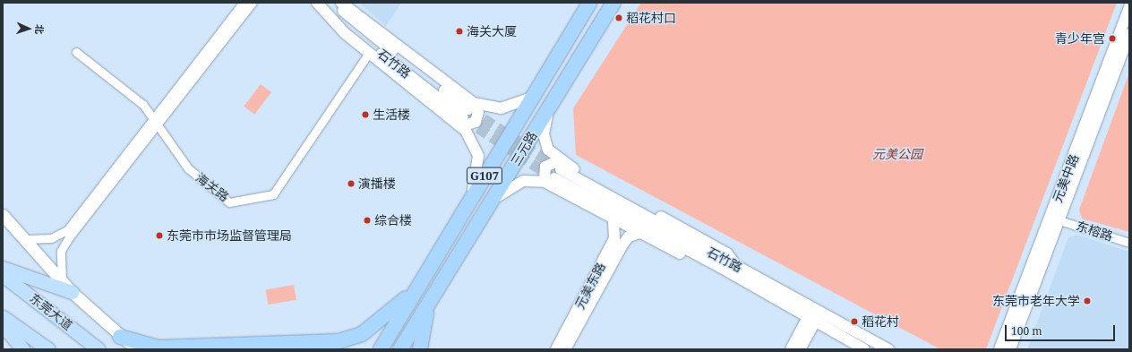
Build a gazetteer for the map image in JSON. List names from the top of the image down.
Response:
{
  "streets": {
    "highway": ["三元路", "G107"],
    "main road": ["东莞大道"],
    "street": [
      "石竹路",
      "元美中路",
      "海关路",
      "东榕路",
      "元美东路"
    ]
  },
  "crossings": [
    ["元美中路", "东榕路"]
  ],
  "parks": ["元美公园"],
  "places": [
    "稻花村口",
    "海关大厦",
    "青少年宫",
    "生活楼",
    "演播楼",
    "综合楼",
    "东莞市市场监督管理局",
    "东莞市老年大学",
    "稻花村"
  ],
  "scale_bar": "100 m",
  "north": "right"
}
